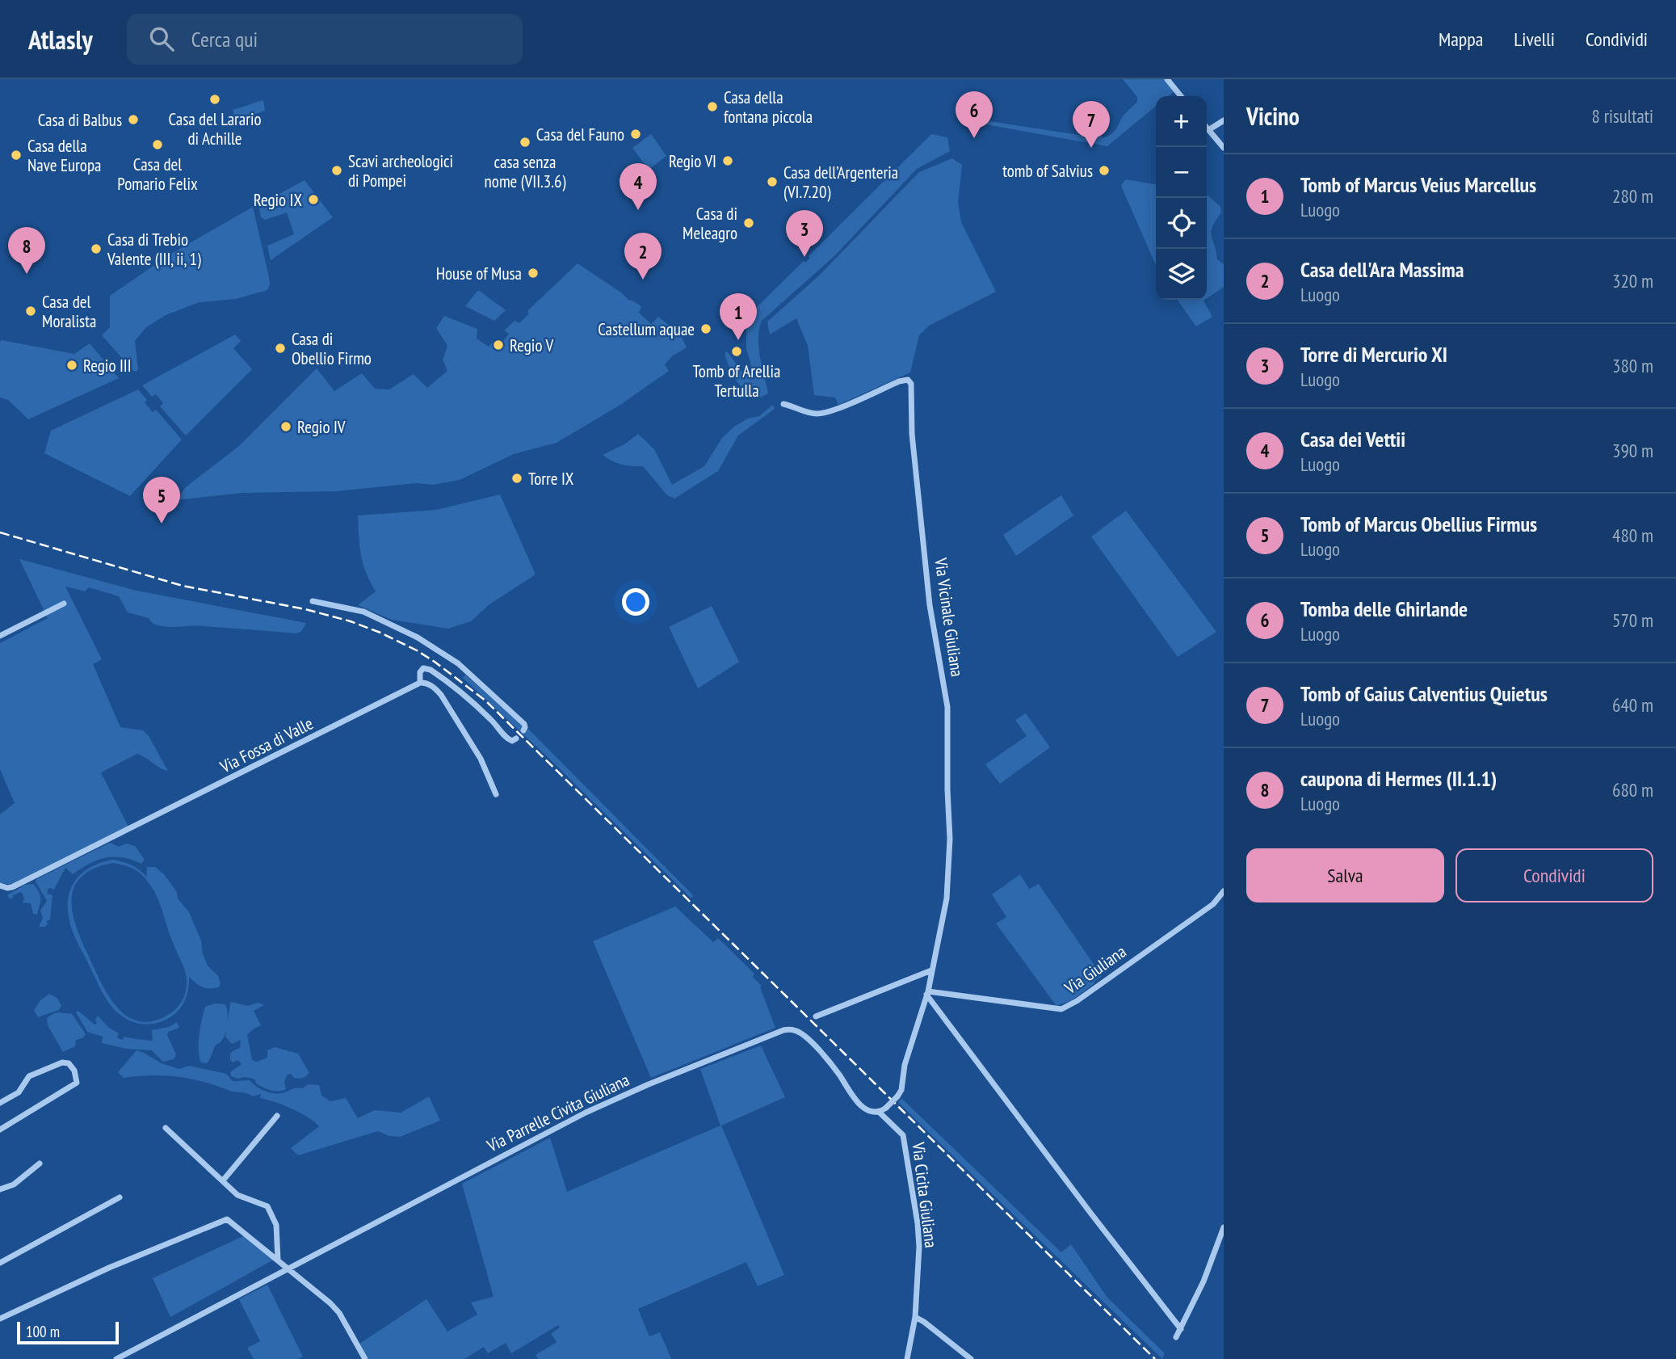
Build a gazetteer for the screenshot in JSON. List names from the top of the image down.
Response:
{
  "streets": {
    "street": [
      "Via Vicinale Giuliana",
      "Via Fossa di Valle",
      "Via Giuliana",
      "Via Parrelle Civita Giuliana",
      "Via Cicita Giuliana"
    ]
  },
  "crossings": [
    ["Via Vicinale Giuliana", "Via Giuliana"],
    ["Via Parrelle Civita Giuliana", "Via Cicita Giuliana"]
  ],
  "places": [
    "Casa del Larario di Achille",
    "Casa della fontana piccola",
    "Casa di Balbus",
    "Casa del Fauno",
    "casa senza nome (VII.3.6)",
    "Casa del Pomario Felix",
    "Casa della Nave Europa",
    "Regio VI",
    "Scavi archeologici di Pompei",
    "tomb of Salvius",
    "Casa dell’Argenteria (VI.7.20)",
    "Regio IX",
    "Casa di Meleagro",
    "Casa di Trebio Valente (III, ii, 1)",
    "House of Musa",
    "Casa del Moralista",
    "Castellum aquae",
    "Regio V",
    "Casa di Obellio Firmo",
    "Tomb of Arellia Tertulla",
    "Regio III",
    "Regio IV",
    "Torre IX"
  ],
  "scale_bar": "100 m",
  "page": {
    "header": "Atlasly",
    "search": "Cerca qui",
    "nav": ["Mappa", "Livelli", "Condividi"],
    "heading": ["Vicino", "8 risultati"],
    "pins": [
      "6",
      "7",
      "4",
      "3",
      "8",
      "2",
      "1",
      "5"
    ],
    "map_buttons": ["+", "−"],
    "list": [
      {
        "mark": "1",
        "name": "Tomb of Marcus Veius Marcellus",
        "note": "Luogo",
        "value": "280 m"
      },
      {
        "mark": "2",
        "name": "Casa dell'Ara Massima",
        "note": "Luogo",
        "value": "320 m"
      },
      {
        "mark": "3",
        "name": "Torre di Mercurio XI",
        "note": "Luogo",
        "value": "380 m"
      },
      {
        "mark": "4",
        "name": "Casa dei Vettii",
        "note": "Luogo",
        "value": "390 m"
      },
      {
        "mark": "5",
        "name": "Tomb of Marcus Obellius Firmus",
        "note": "Luogo",
        "value": "480 m"
      },
      {
        "mark": "6",
        "name": "Tomba delle Ghirlande",
        "note": "Luogo",
        "value": "570 m"
      },
      {
        "mark": "7",
        "name": "Tomb of Gaius Calventius Quietus",
        "note": "Luogo",
        "value": "640 m"
      },
      {
        "mark": "8",
        "name": "caupona di Hermes (II.1.1)",
        "note": "Luogo",
        "value": "680 m"
      }
    ],
    "buttons": ["Salva", "Condividi"],
    "scale": "100 m"
  }
}
